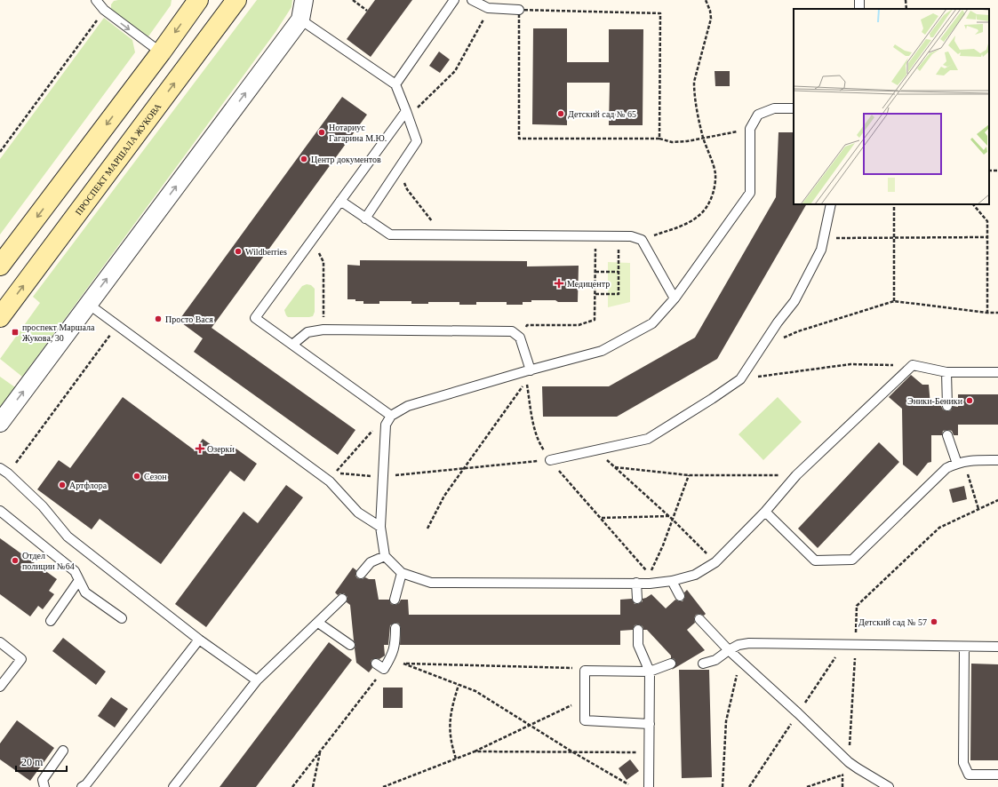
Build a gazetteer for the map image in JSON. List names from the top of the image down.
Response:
{
  "streets": {
    "main road": ["ПРОСПЕКТ МАРШАЛА ЖУКОВА"]
  },
  "places": {
    "other": [
      "Детский сад № 65",
      "Нотариус Гагарина М.Ю.",
      "Центр документов",
      "Wildberries",
      "Просто Вася",
      "Эники-Беники",
      "Сезон",
      "Артфлора",
      "Отдел полиции №64",
      "Детский сад № 57"
    ],
    "health": ["Медицентр", "Озерки"],
    "transit": ["проспект Маршала Жукова, 30"]
  },
  "scale_bar": "20 m"
}
